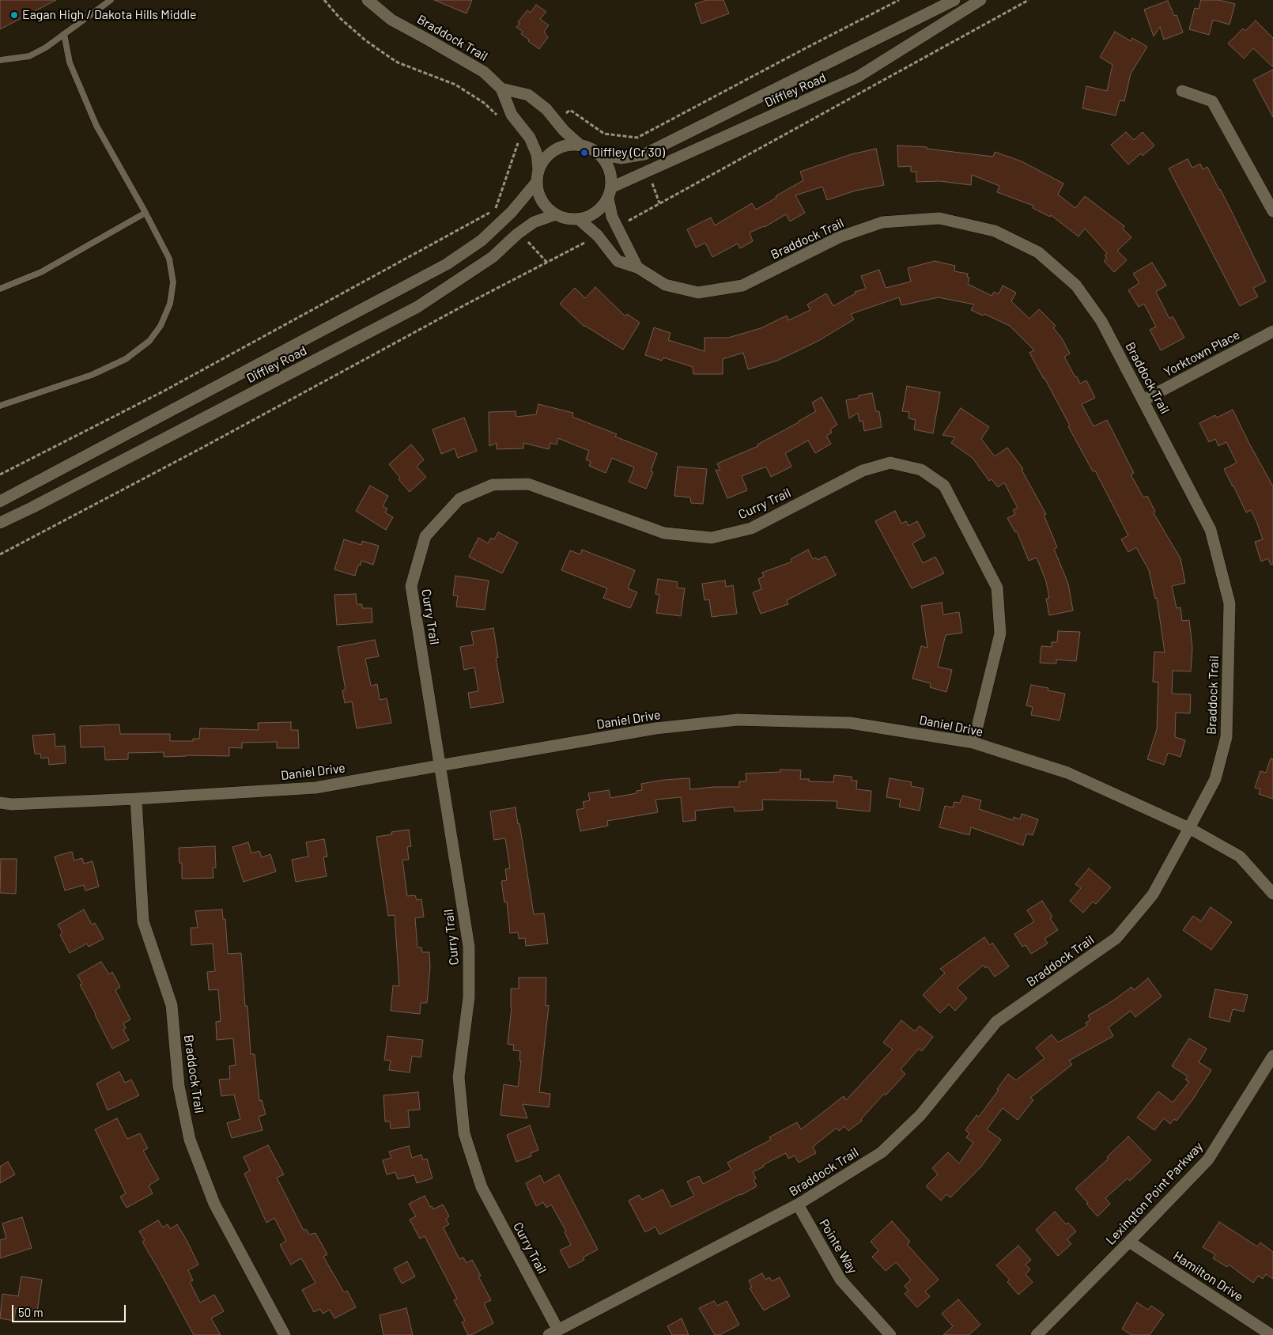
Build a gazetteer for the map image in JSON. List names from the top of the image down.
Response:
{
  "streets": {
    "street": [
      "Braddock Trail",
      "Diffley Road",
      "Yorktown Place",
      "Curry Trail",
      "Daniel Drive",
      "Lexington Point Parkway",
      "Pointe Way",
      "Hamilton Drive"
    ]
  },
  "crossings": [
    ["Braddock Trail", "Diffley Road"],
    ["Braddock Trail", "Yorktown Place"],
    ["Braddock Trail", "Curry Trail"],
    ["Braddock Trail", "Daniel Drive"],
    ["Braddock Trail", "Pointe Way"],
    ["Curry Trail", "Daniel Drive"],
    ["Lexington Point Parkway", "Hamilton Drive"]
  ],
  "places": ["Eagan High / Dakota Hills Middle", "Diffley (Cr 30)"],
  "scale_bar": "50 m"
}
